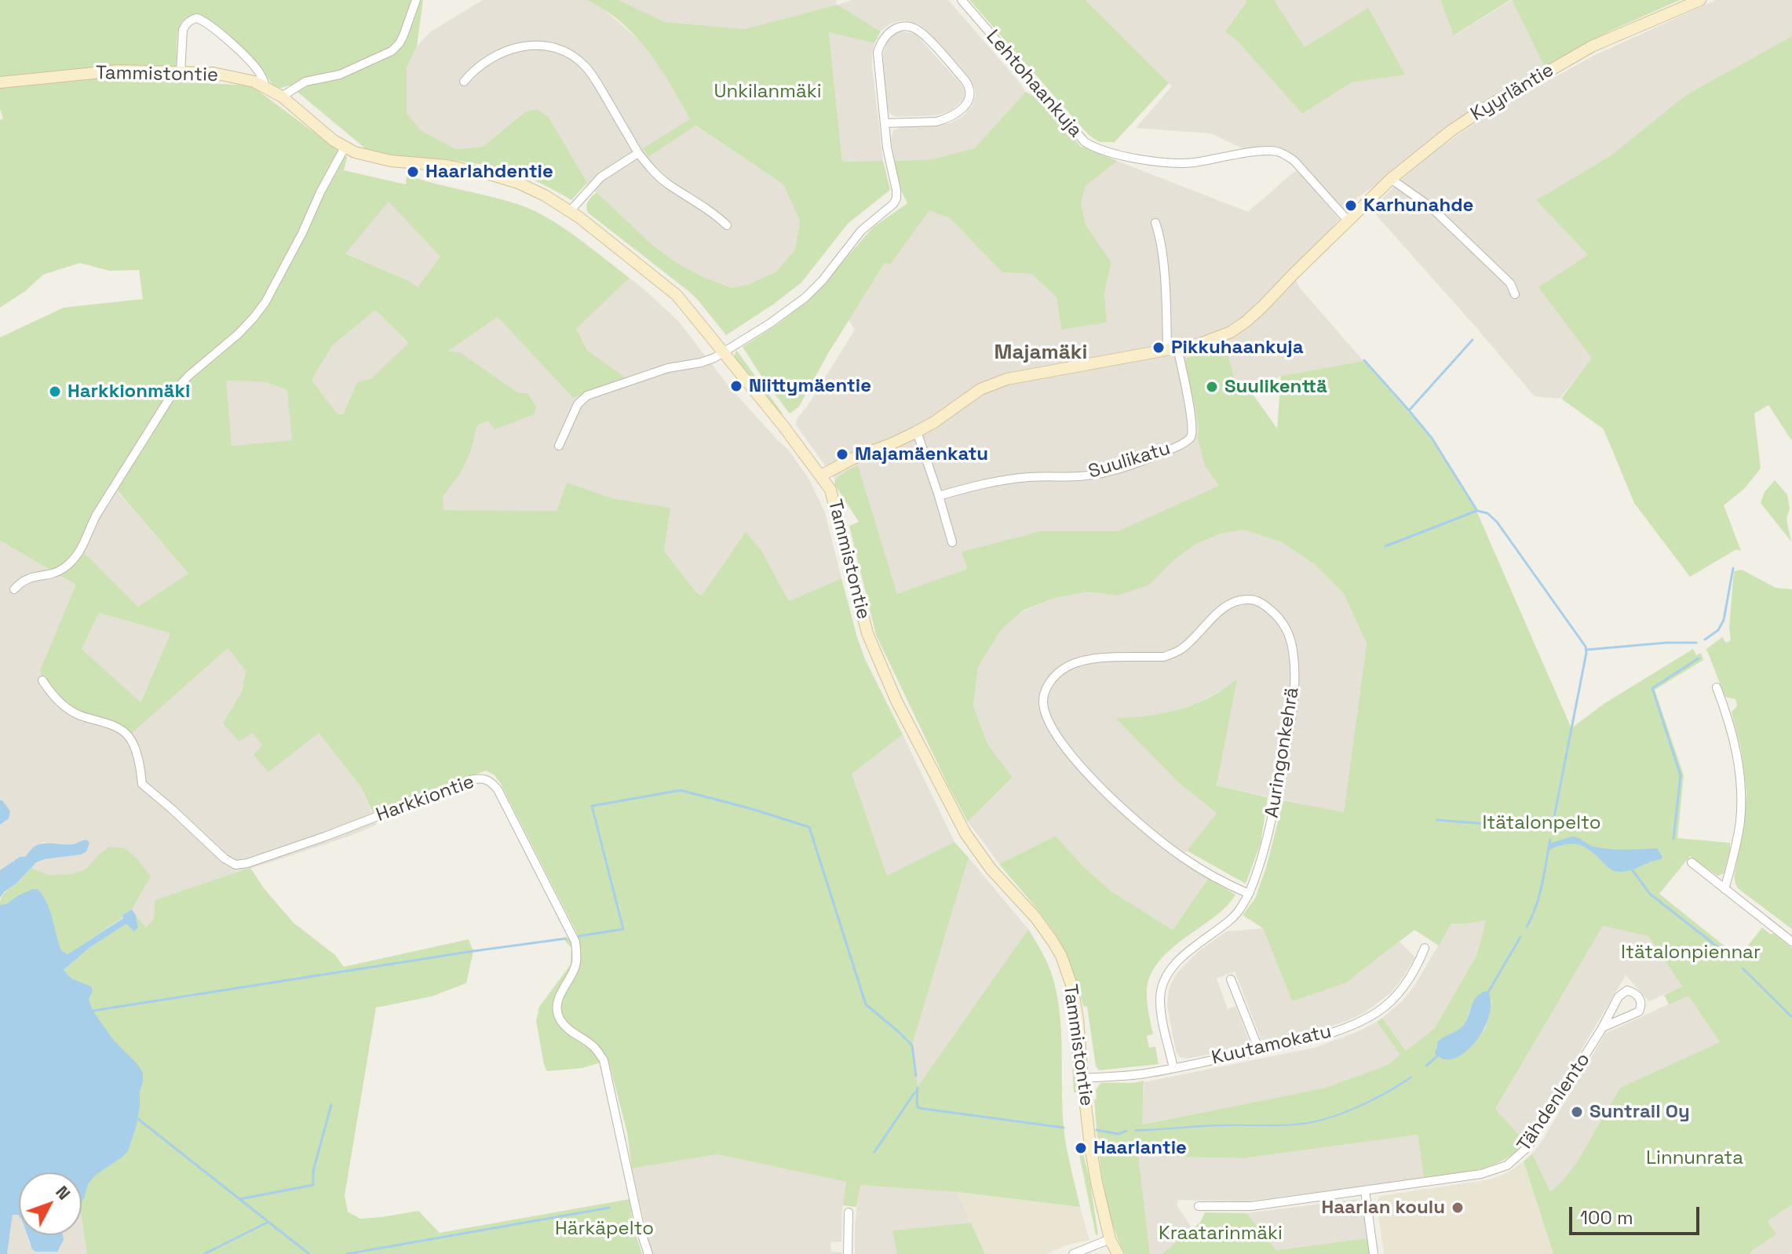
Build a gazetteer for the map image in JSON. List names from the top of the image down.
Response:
{
  "streets": {
    "street": [
      "Tammistontie",
      "Lehtohaankuja",
      "Kyyrläntie",
      "Suulikatu",
      "Auringonkehrä",
      "Harkkiontie",
      "Kuutamokatu",
      "Tähdenlento"
    ]
  },
  "crossings": [
    ["Tammistontie", "Kuutamokatu"],
    ["Lehtohaankuja", "Kyyrläntie"],
    ["Auringonkehrä", "Kuutamokatu"]
  ],
  "districts": ["Majamäki"],
  "parks": [
    "Unkilanmäki",
    "Itätalonpelto",
    "Itätalonpiennar",
    "Linnunrata",
    "Härkäpelto",
    "Kraatarinmäki"
  ],
  "places": [
    "Haarlahdentie",
    "Karhunahde",
    "Pikkuhaankuja",
    "Niittymäentie",
    "Suulikenttä",
    "Harkkionmäki",
    "Majamäenkatu",
    "Suntrail Oy",
    "Haarlantie",
    "Haarlan koulu"
  ],
  "scale_bar": "100 m",
  "north": "top right"
}
